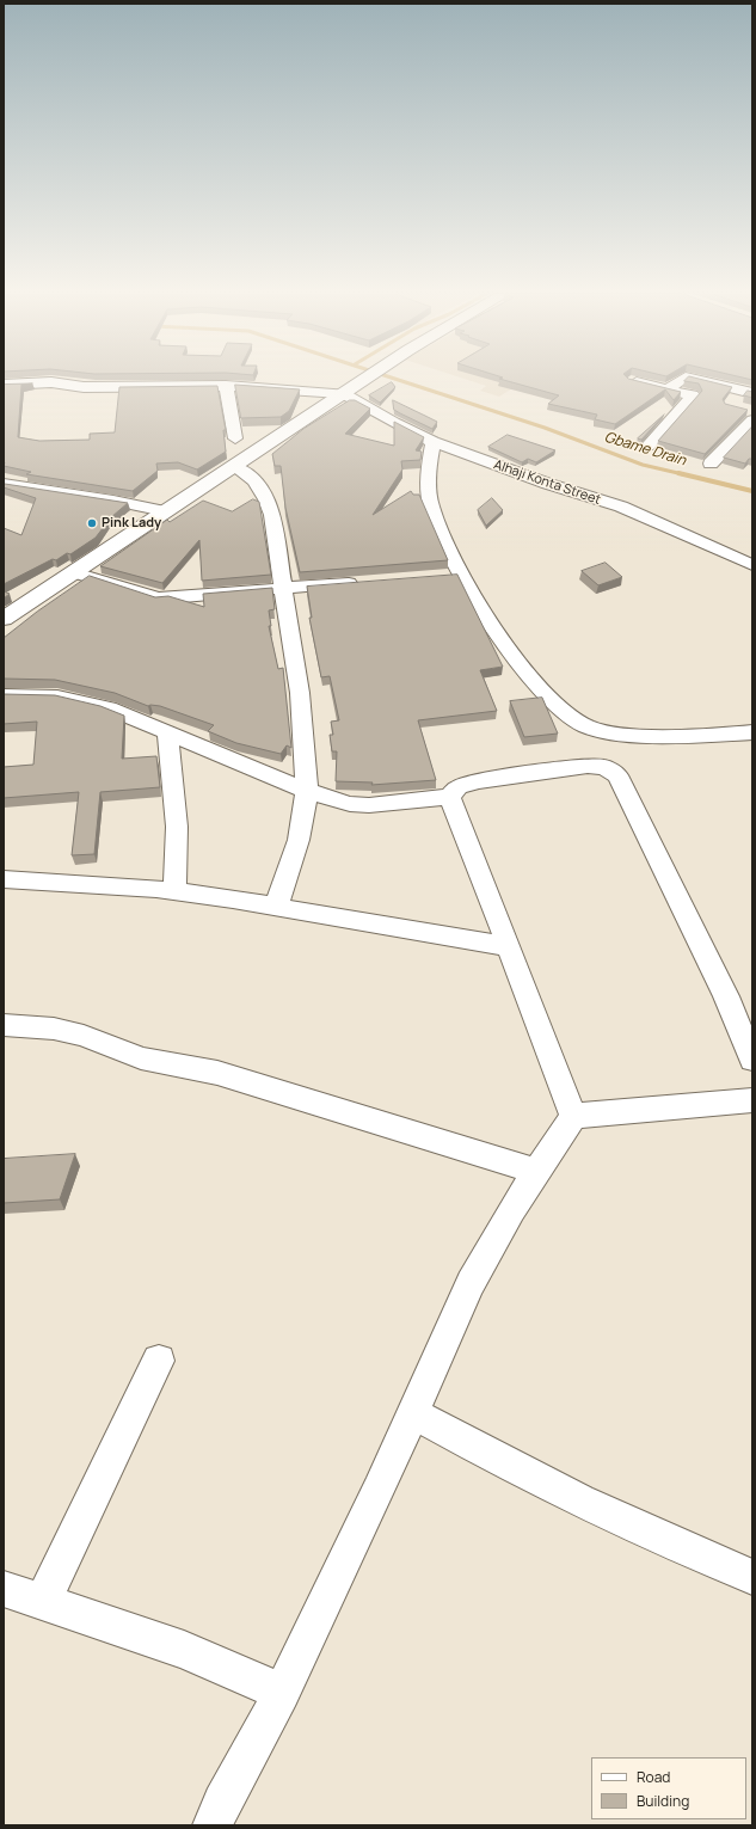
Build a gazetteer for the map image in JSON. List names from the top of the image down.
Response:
{
  "streets": {
    "street": ["Alhaji Konta Street"]
  },
  "water": ["Gbame Drain"],
  "places": ["Pink Lady"],
  "legend": ["Road", "Building"]
}
